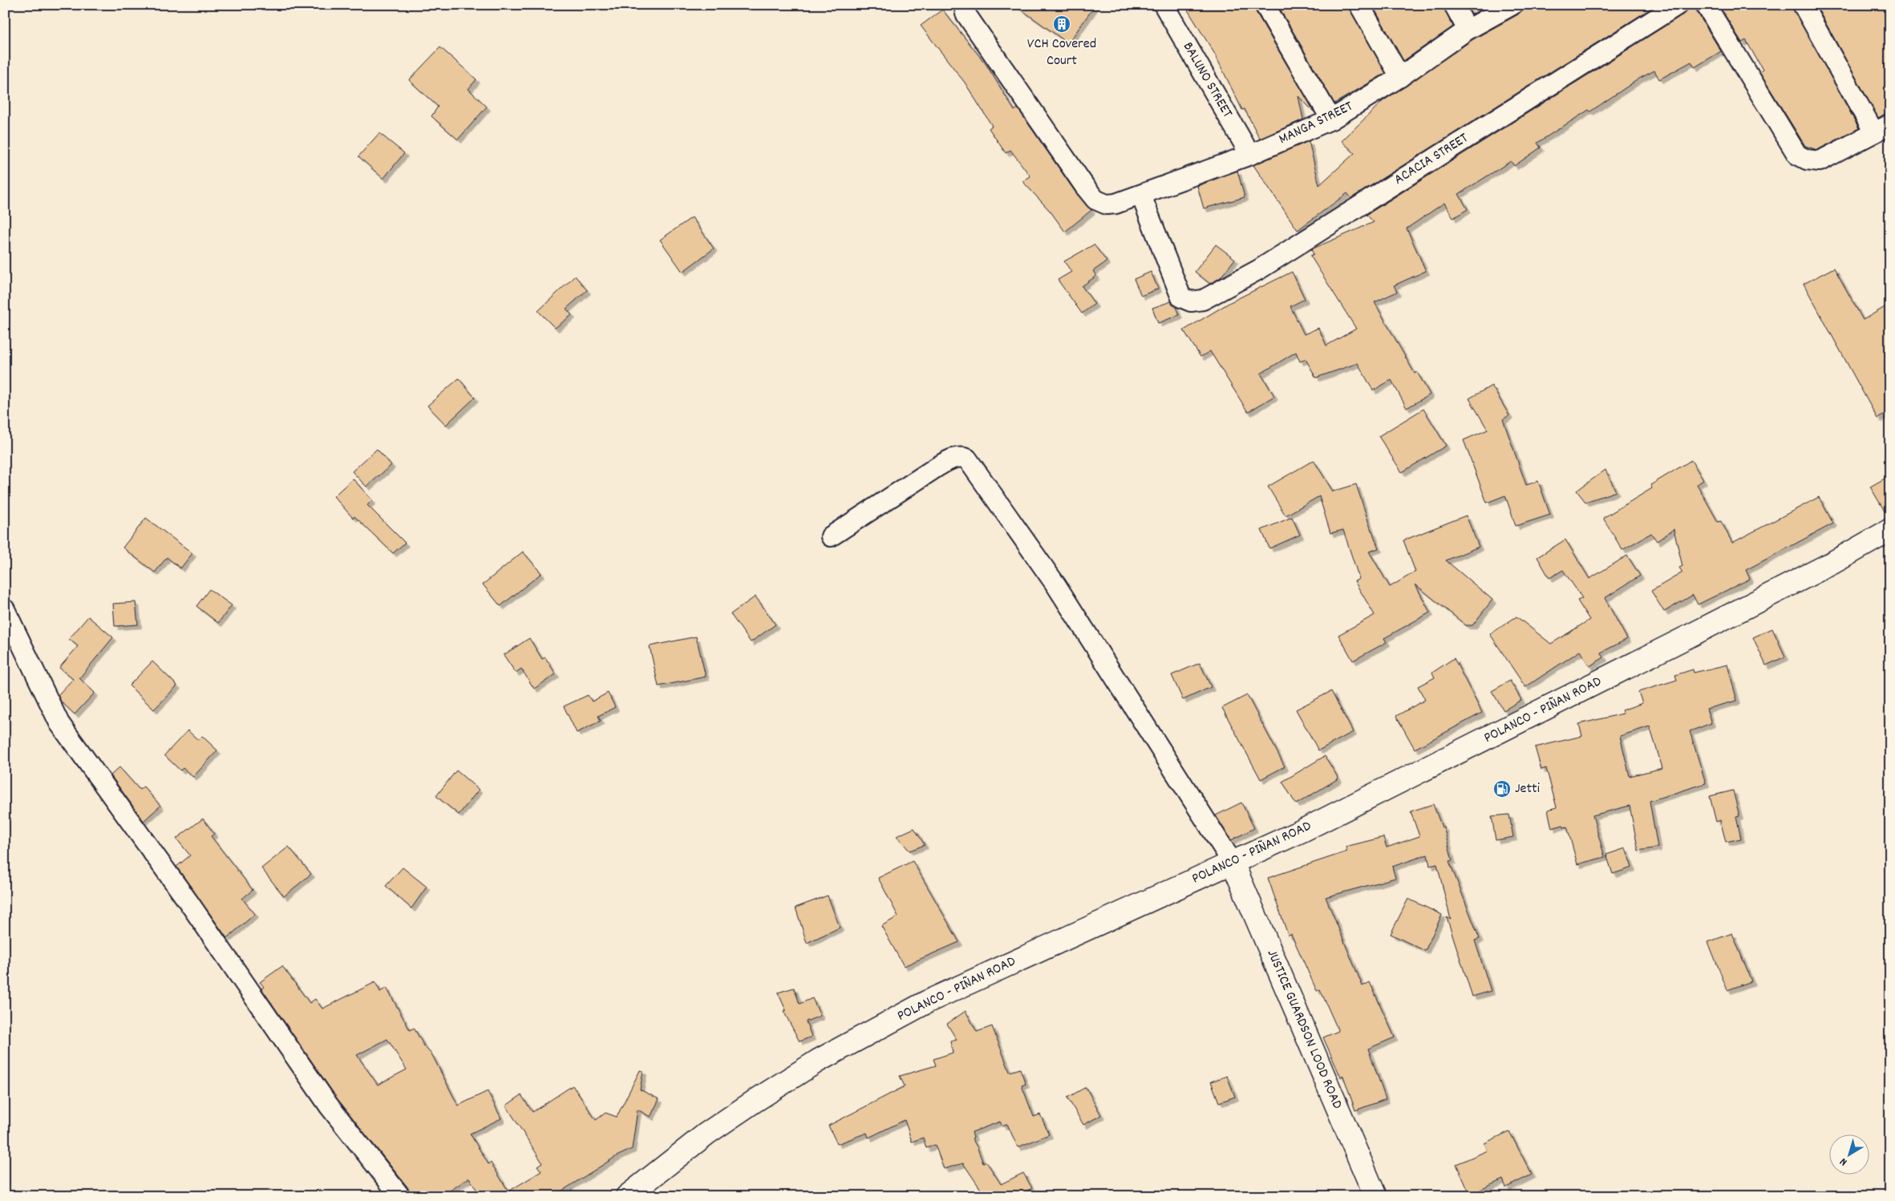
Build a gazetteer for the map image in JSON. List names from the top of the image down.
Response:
{
  "streets": {
    "main road": ["POLANCO - PIÑAN ROAD", "JUSTICE GUARDSON LOOD ROAD"],
    "street": ["BALUNO STREET", "MANGA STREET", "ACACIA STREET"]
  },
  "crossings": [
    ["BALUNO STREET", "MANGA STREET"],
    ["MANGA STREET", "ACACIA STREET"],
    ["POLANCO - PIÑAN ROAD", "JUSTICE GUARDSON LOOD ROAD"]
  ],
  "places": {
    "building": ["VCH Covered Court"],
    "fuel station": ["Jetti"]
  },
  "north": "bottom left"
}
